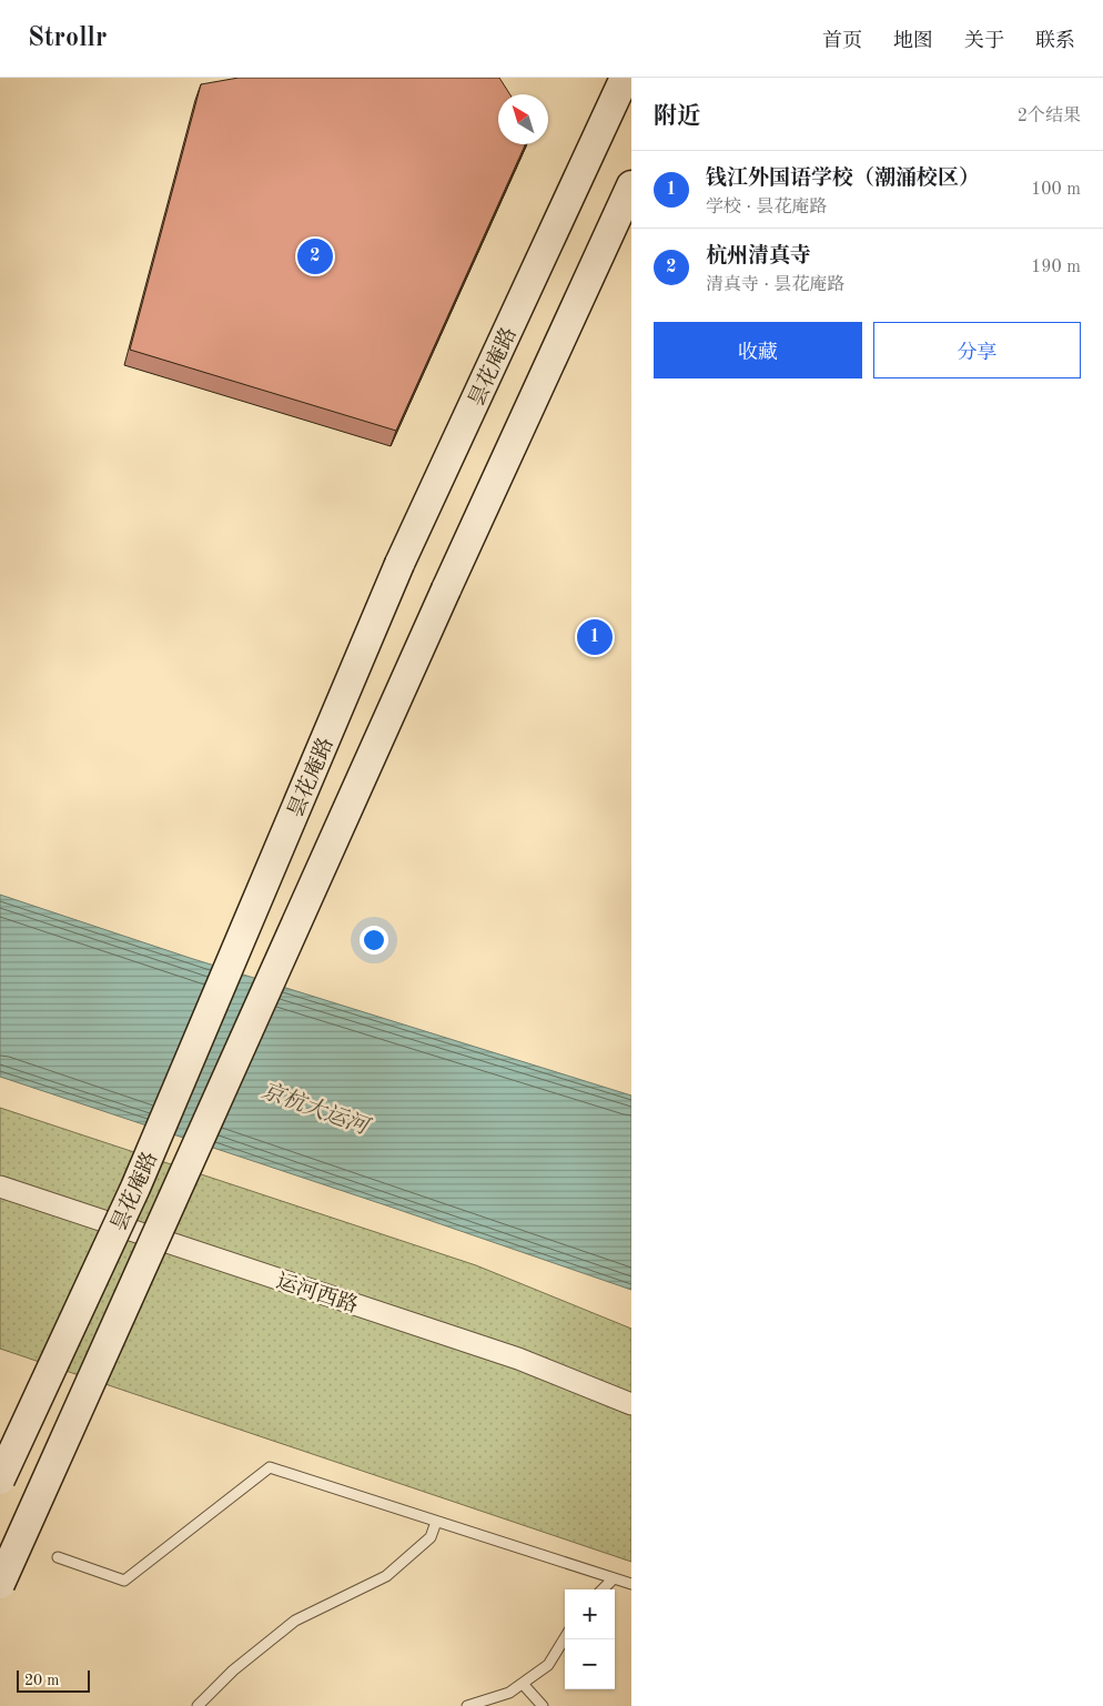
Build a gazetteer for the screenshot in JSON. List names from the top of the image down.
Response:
{
  "streets": {
    "main road": ["昙花庵路"],
    "street": ["运河西路"]
  },
  "water": ["京杭大运河"],
  "scale_bar": "20 m",
  "north": "top left",
  "page": {
    "header": "Strollr",
    "nav": [
      "首页",
      "地图",
      "关于",
      "联系"
    ],
    "heading": ["附近", "2个结果"],
    "list": [
      {
        "mark": "1",
        "name": "钱江外国语学校（潮涌校区）",
        "note": "学校 · 昙花庵路",
        "value": "100 m"
      },
      {
        "mark": "2",
        "name": "杭州清真寺",
        "note": "清真寺 · 昙花庵路",
        "value": "190 m"
      }
    ],
    "pins": ["2", "1"],
    "buttons": ["收藏", "分享"],
    "map_buttons": ["+", "−"],
    "scale": "20 m"
  }
}
